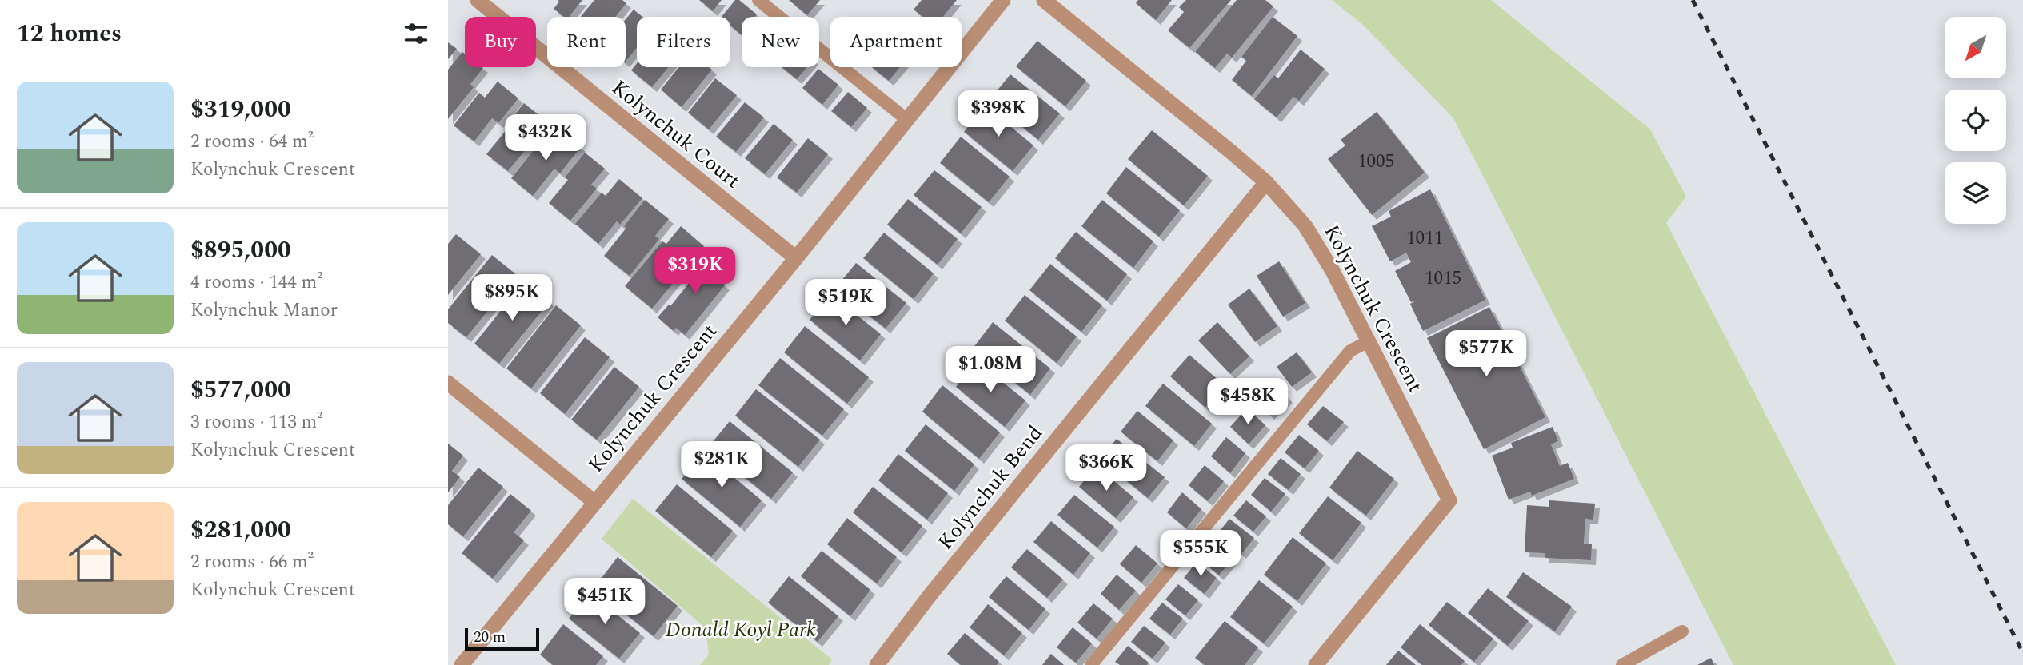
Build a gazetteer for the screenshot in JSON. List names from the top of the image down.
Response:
{
  "streets": {
    "street": ["Kolynchuk Court", "Kolynchuk Crescent", "Kolynchuk Bend"]
  },
  "crossings": [
    ["Kolynchuk Court", "Kolynchuk Crescent"],
    ["Kolynchuk Crescent", "Kolynchuk Bend"]
  ],
  "parks": ["Donald Koyl Park"],
  "house_numbers": ["1005", "1011", "1015"],
  "scale_bar": "20 m",
  "north": "bottom left",
  "page": {
    "heading": "12 homes",
    "chip": [
      "Buy",
      "Rent",
      "Filters",
      "New",
      "Apartment"
    ],
    "list": [
      {
        "name": "$319,000",
        "note": "2 rooms · 64 m² · Kolynchuk Crescent"
      },
      {
        "name": "$895,000",
        "note": "4 rooms · 144 m² · Kolynchuk Manor"
      },
      {
        "name": "$577,000",
        "note": "3 rooms · 113 m² · Kolynchuk Crescent"
      },
      {
        "name": "$281,000",
        "note": "2 rooms · 66 m² · Kolynchuk Crescent"
      }
    ],
    "price": [
      "$398K",
      "$432K",
      "$319K",
      "$895K",
      "$519K",
      "$577K",
      "$1.08M",
      "$458K",
      "$281K",
      "$366K",
      "$555K",
      "$451K"
    ],
    "scale": "20 m"
  }
}
